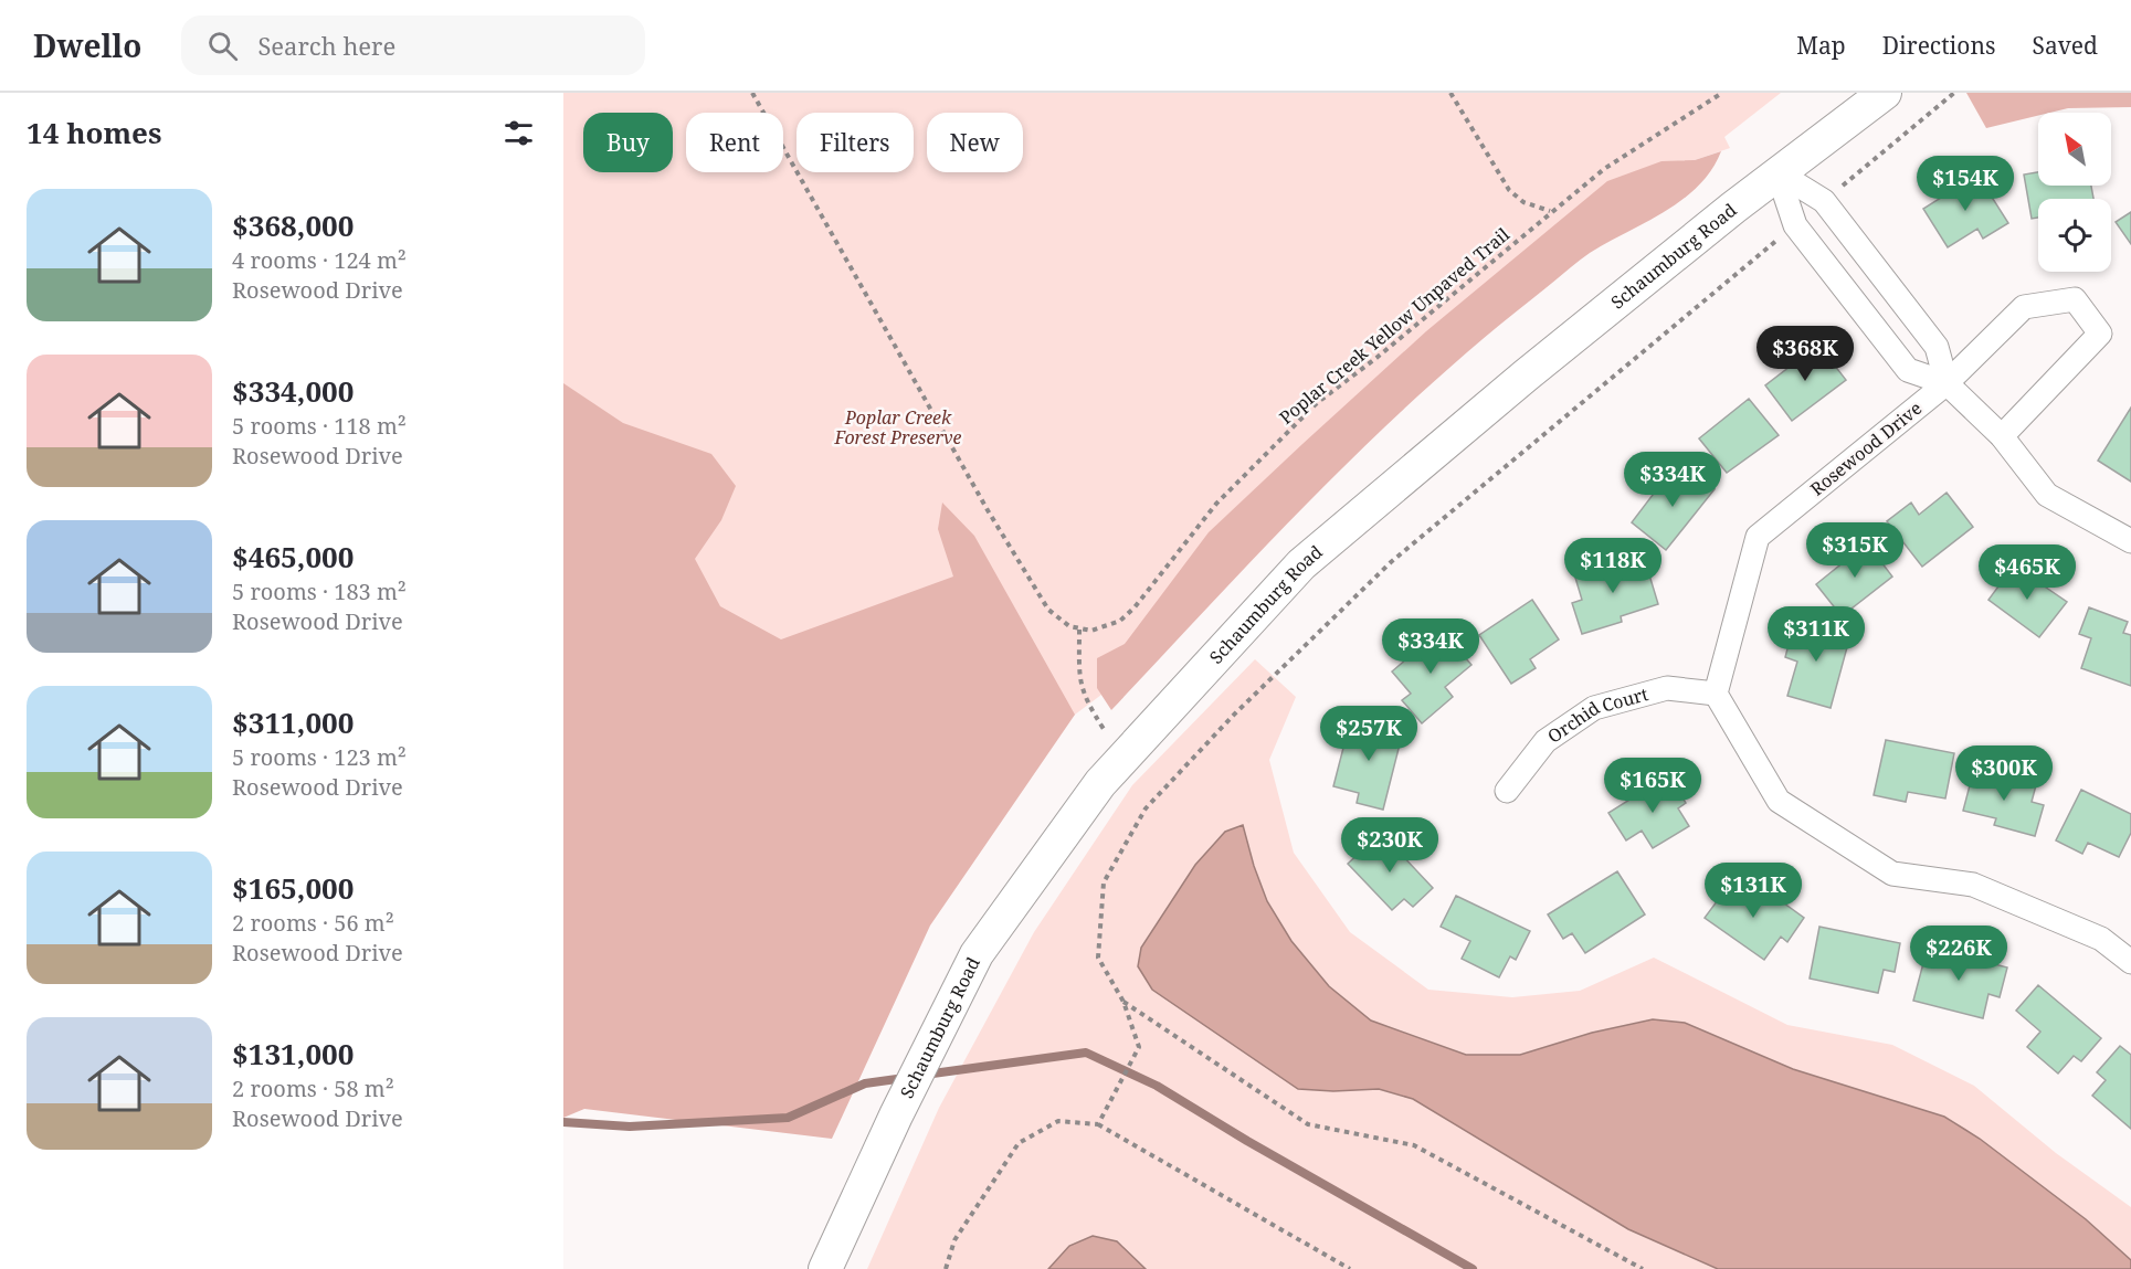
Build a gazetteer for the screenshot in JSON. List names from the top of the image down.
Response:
{
  "streets": {
    "main road": ["Schaumburg Road"],
    "street": ["Rosewood Drive", "Orchid Court"],
    "path": ["Poplar Creek Yellow Unpaved Trail"]
  },
  "crossings": [
    ["Schaumburg Road", "Rosewood Drive"],
    ["Rosewood Drive", "Orchid Court"]
  ],
  "parks": ["Poplar Creek Forest Preserve"],
  "north": "top left",
  "page": {
    "header": "Dwello",
    "search": "Search here",
    "nav": ["Map", "Directions", "Saved"],
    "heading": "14 homes",
    "chip": [
      "Buy",
      "Rent",
      "Filters",
      "New"
    ],
    "price": [
      "$154K",
      "$368K",
      "$334K",
      "$315K",
      "$118K",
      "$465K",
      "$311K",
      "$334K",
      "$257K",
      "$300K",
      "$165K",
      "$230K",
      "$131K",
      "$226K"
    ],
    "list": [
      {
        "name": "$368,000",
        "note": "4 rooms · 124 m² · Rosewood Drive"
      },
      {
        "name": "$334,000",
        "note": "5 rooms · 118 m² · Rosewood Drive"
      },
      {
        "name": "$465,000",
        "note": "5 rooms · 183 m² · Rosewood Drive"
      },
      {
        "name": "$311,000",
        "note": "5 rooms · 123 m² · Rosewood Drive"
      },
      {
        "name": "$165,000",
        "note": "2 rooms · 56 m² · Rosewood Drive"
      },
      {
        "name": "$131,000",
        "note": "2 rooms · 58 m² · Rosewood Drive"
      }
    ]
  }
}
